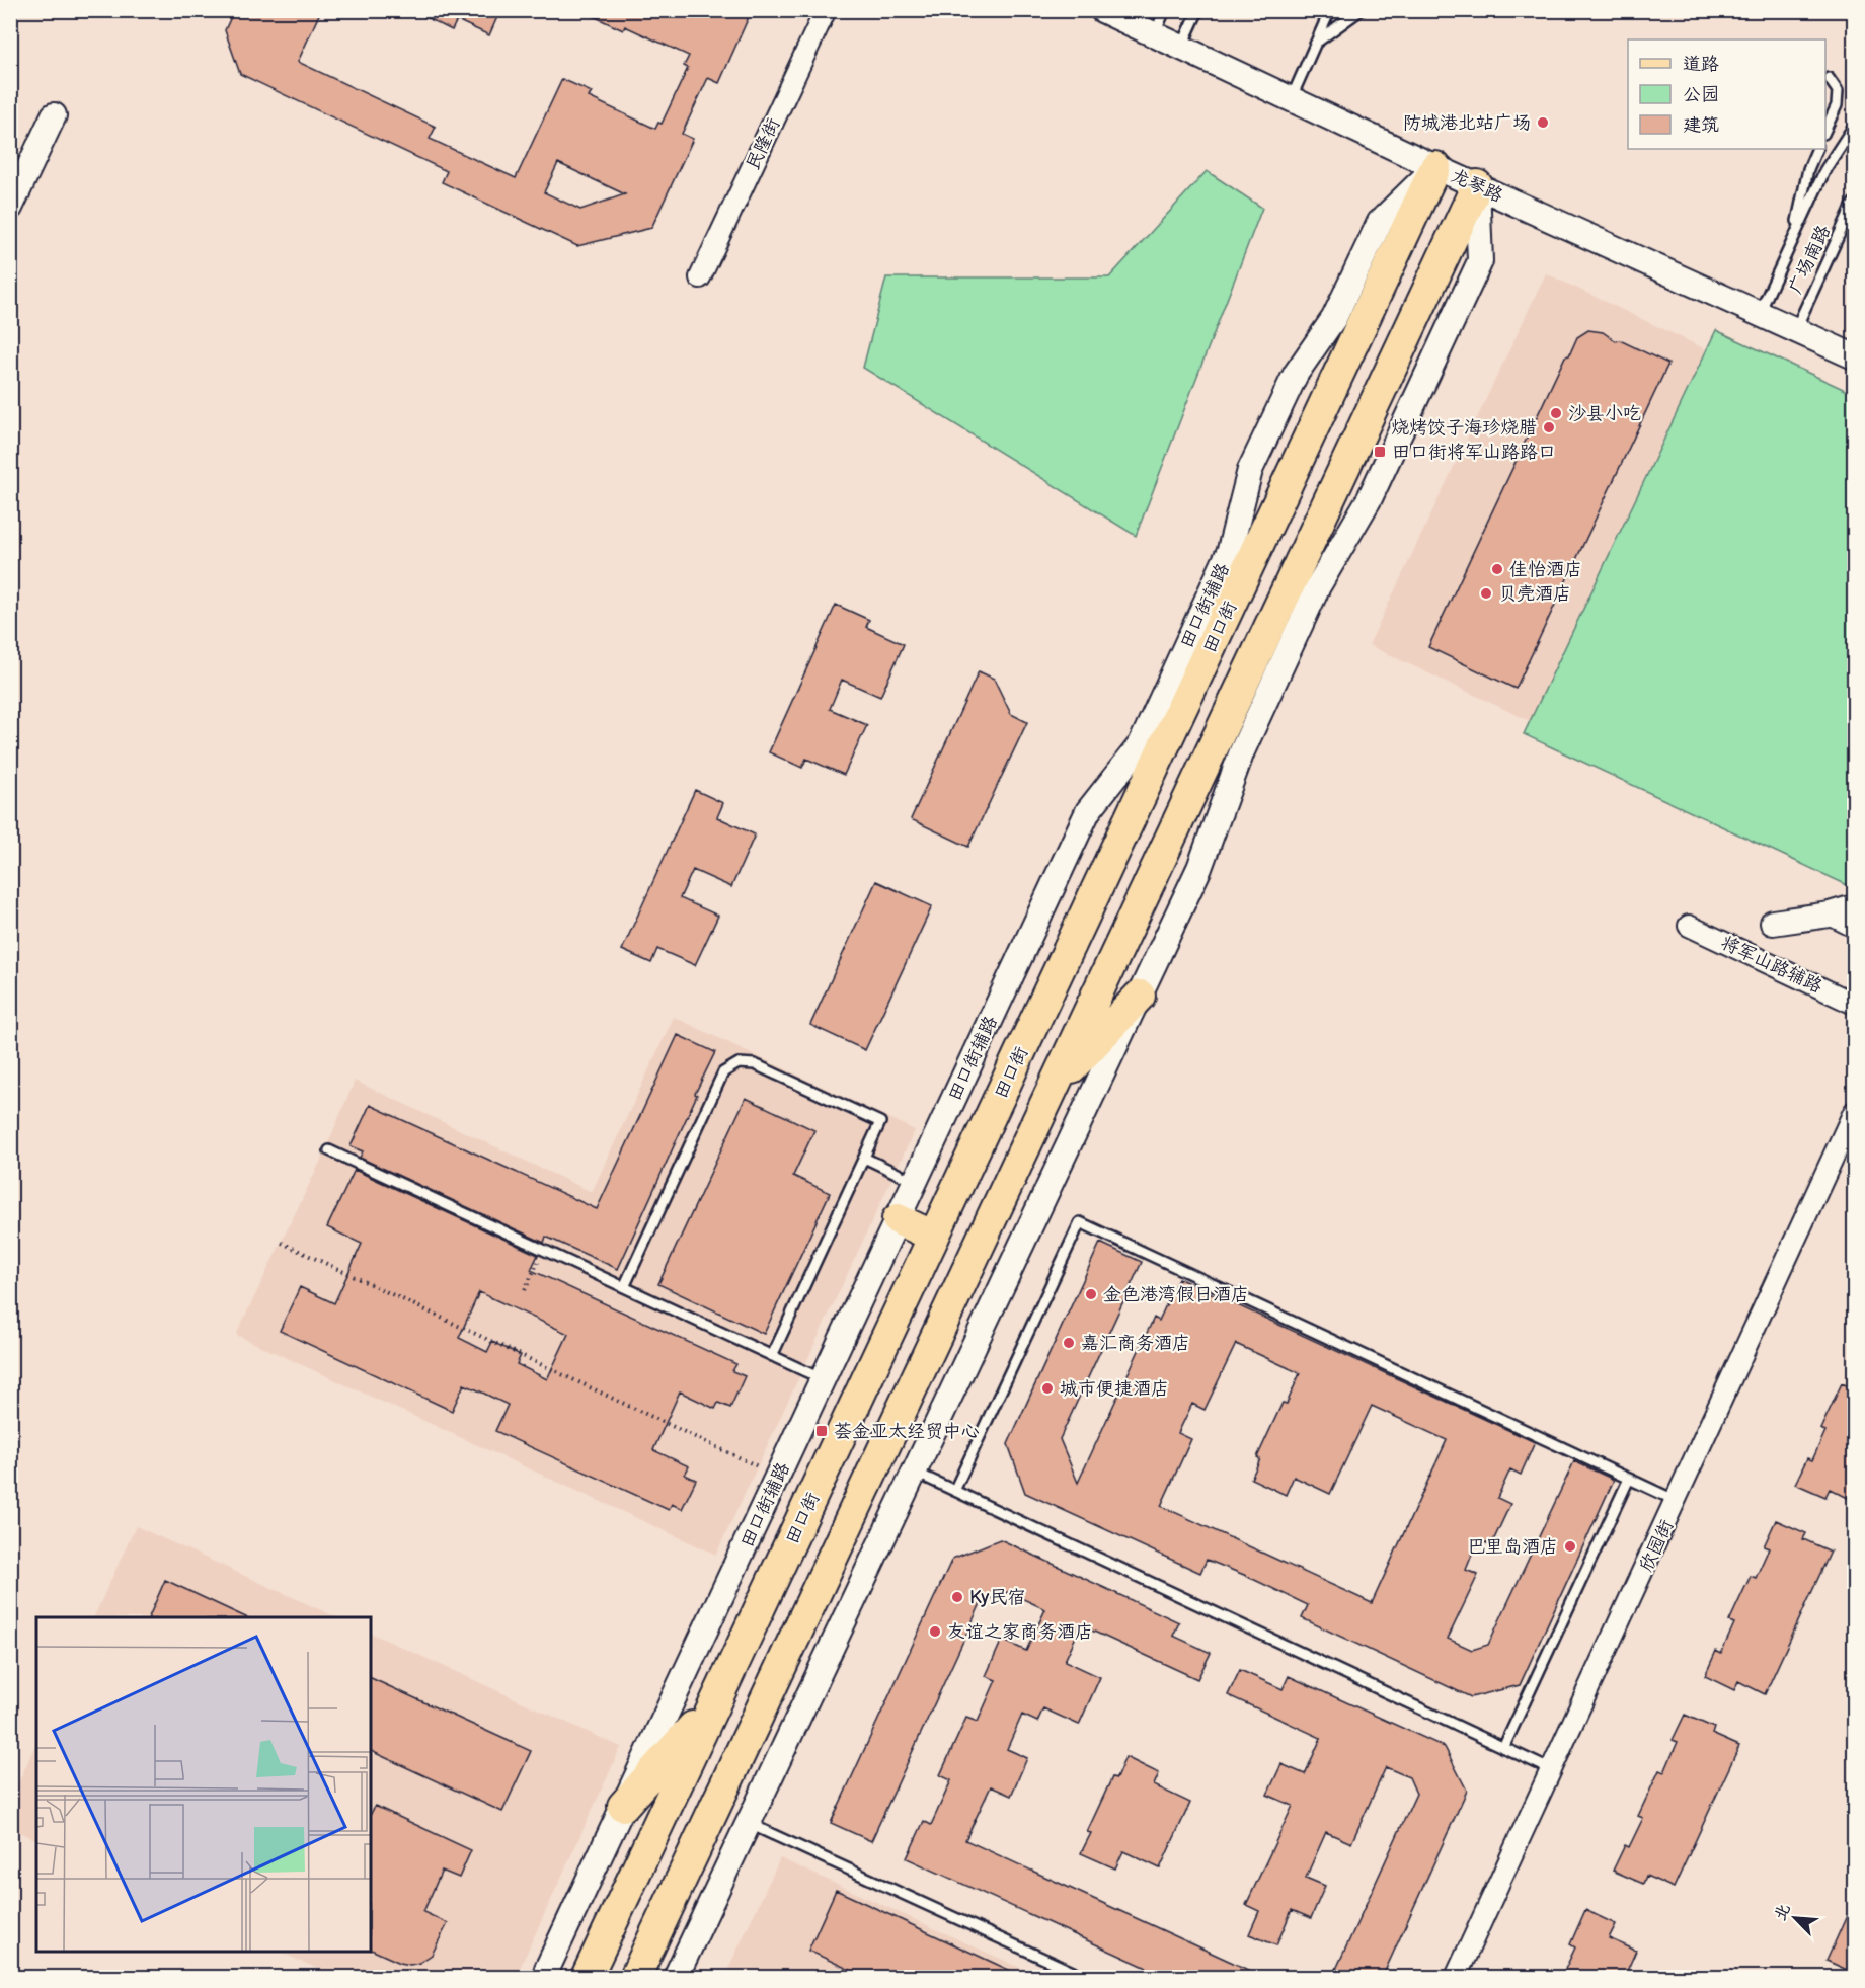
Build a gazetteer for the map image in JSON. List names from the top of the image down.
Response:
{
  "streets": {
    "main road": ["田口街"],
    "street": [
      "民隆街",
      "龙琴路",
      "田口街辅路",
      "将军山路辅路",
      "欣园街"
    ],
    "lane": ["广场南路"]
  },
  "crossings": [
    ["龙琴路", "广场南路"],
    ["龙琴路", "田口街辅路"],
    ["龙琴路", "田口街"],
    ["田口街辅路", "田口街"]
  ],
  "places": {
    "other": [
      "防城港北站广场",
      "沙县小吃",
      "烧烤饺子海珍烧腊",
      "佳怡酒店",
      "贝壳酒店",
      "金色港湾假日酒店",
      "嘉汇商务酒店",
      "城市便捷酒店",
      "巴里岛酒店",
      "Ky民宿",
      "友谊之家商务酒店"
    ],
    "transit": ["田口街将军山路路口", "荟金亚太经贸中心"]
  },
  "legend": ["道路", "公园", "建筑"],
  "north": "top left"
}
